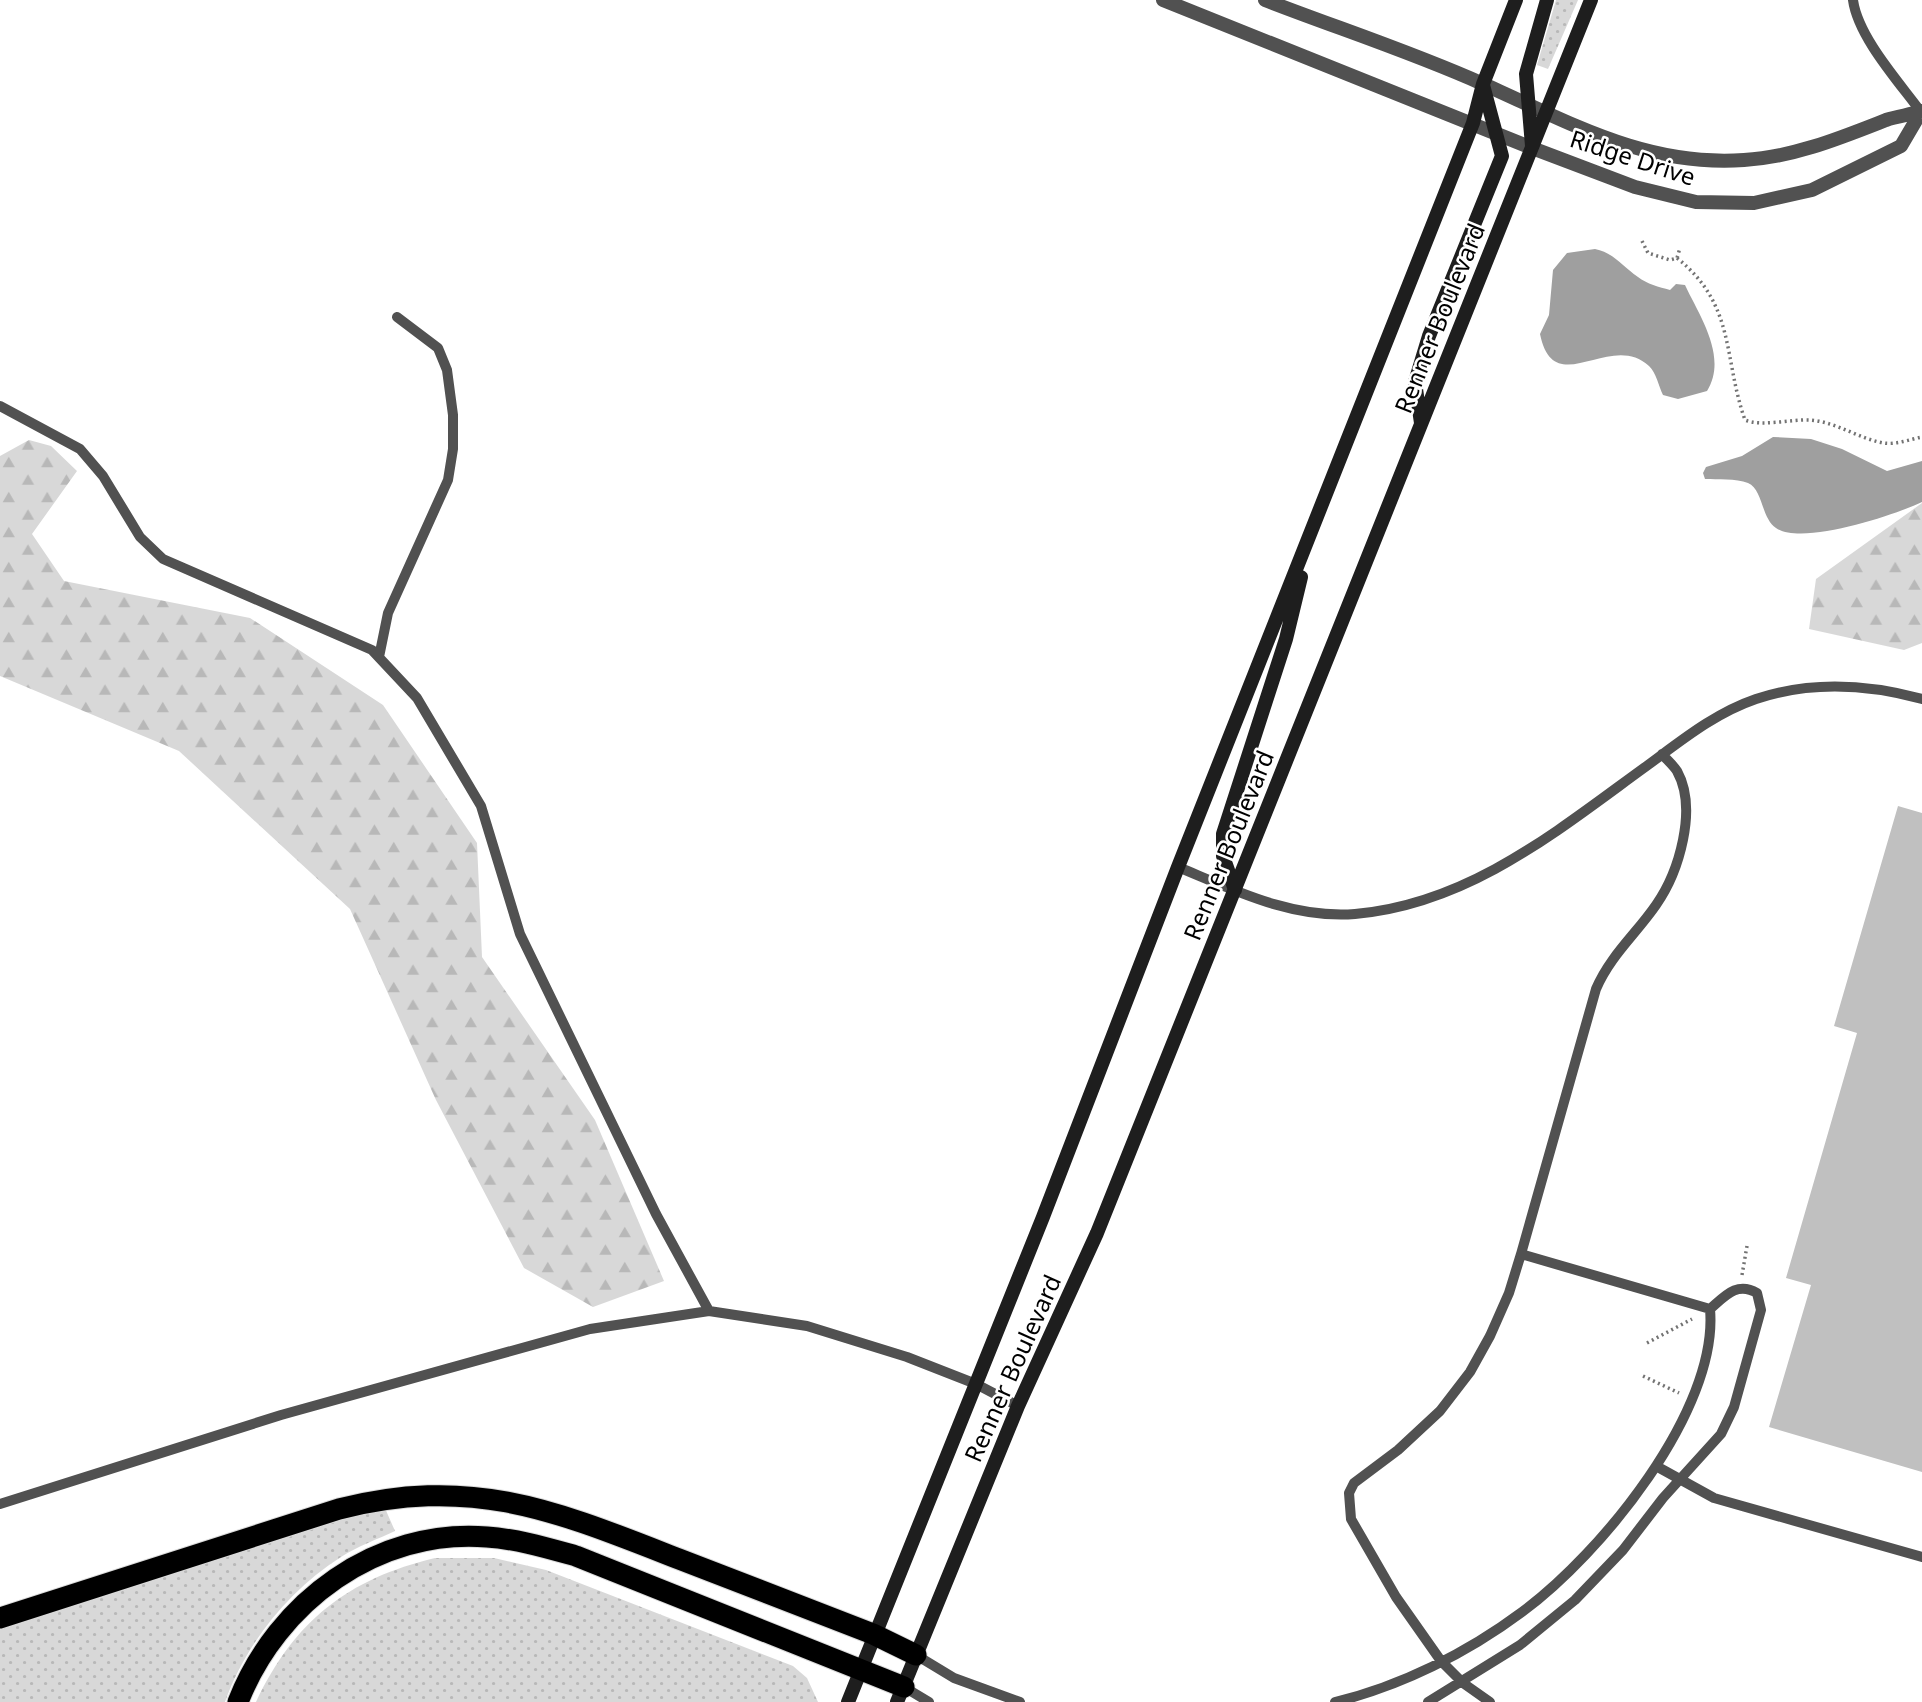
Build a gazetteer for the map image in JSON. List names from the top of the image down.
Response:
{
  "streets": {
    "main road": ["Renner Boulevard"],
    "street": ["Ridge Drive"]
  },
  "crossings": [
    ["Ridge Drive", "Renner Boulevard"]
  ]
}
